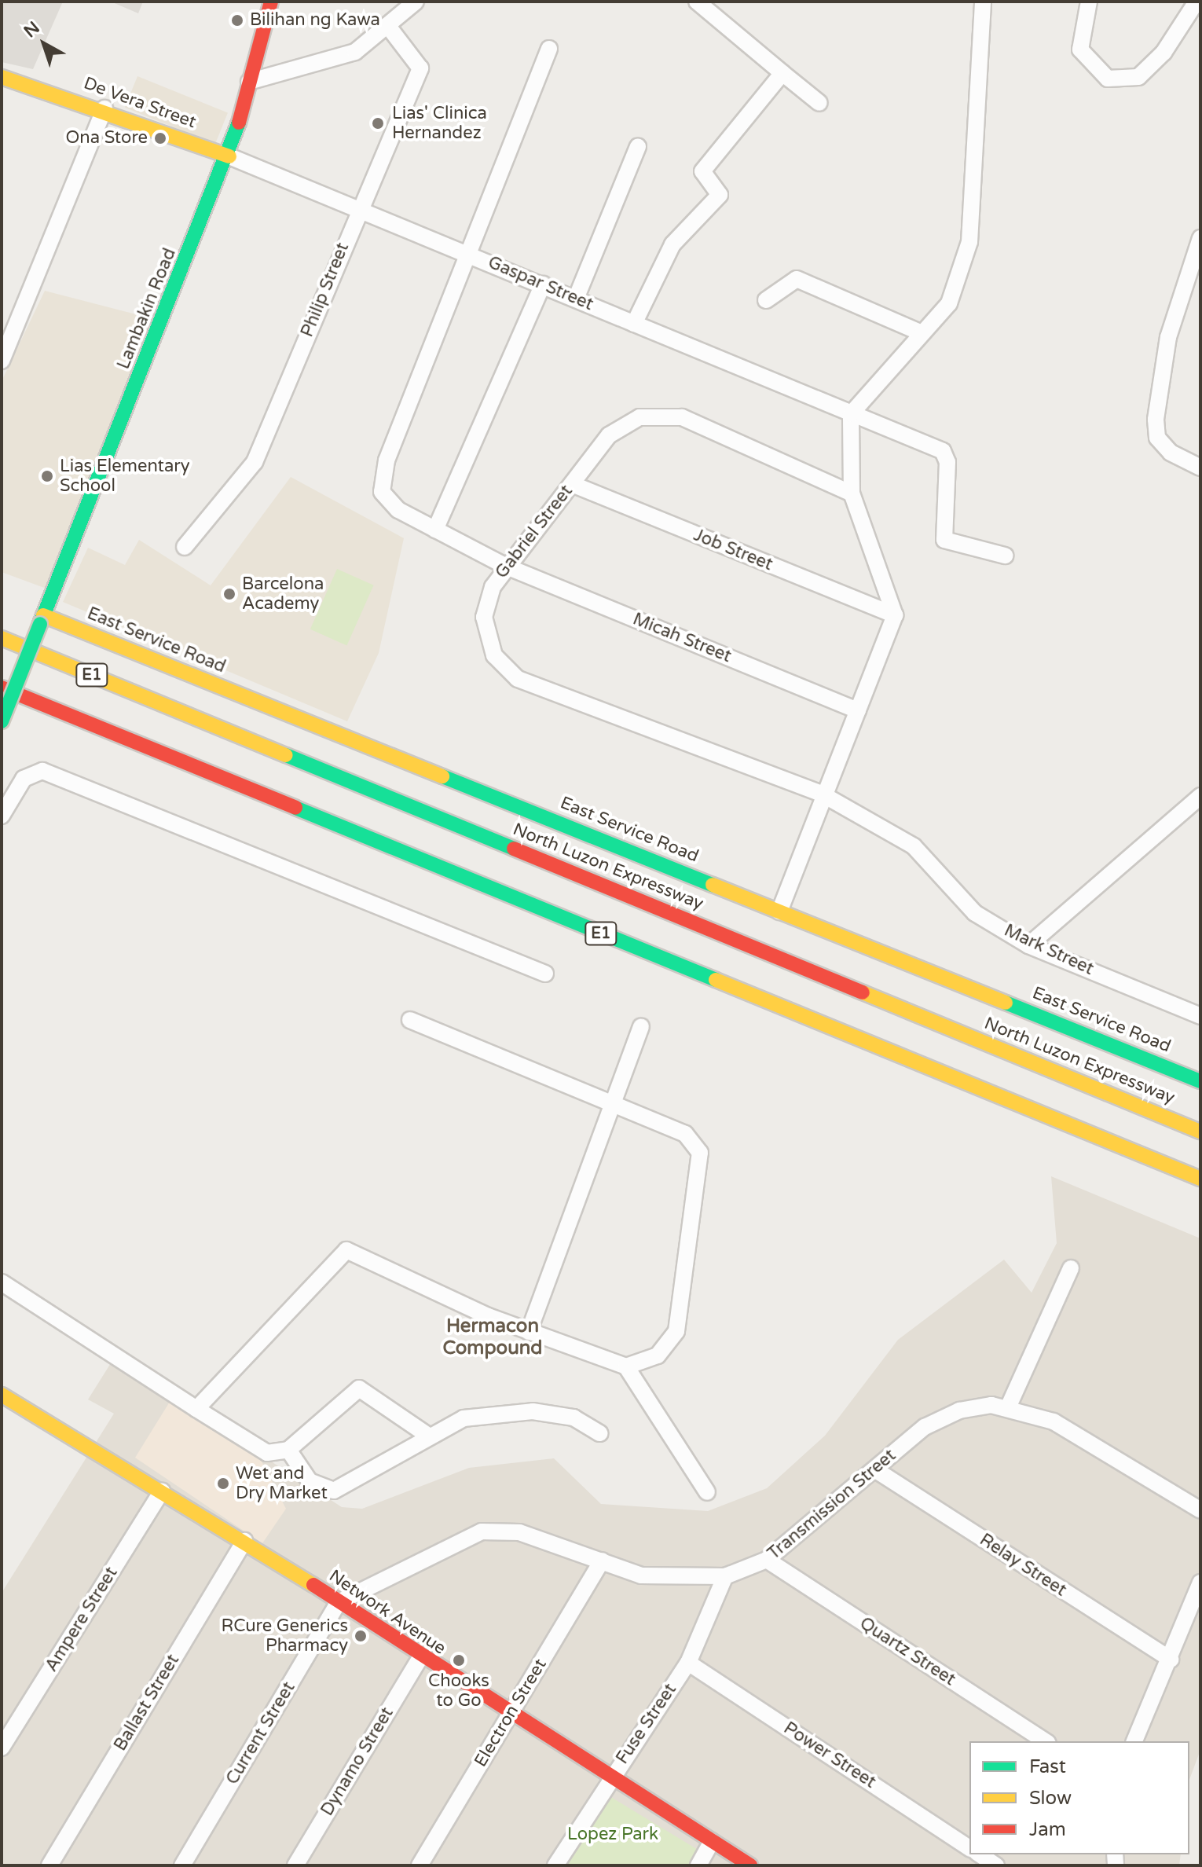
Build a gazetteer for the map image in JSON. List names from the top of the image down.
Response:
{
  "streets": {
    "main road": [
      "De Vera Street",
      "Lambakin Road",
      "East Service Road",
      "E1",
      "North Luzon Expressway",
      "Network Avenue"
    ],
    "street": [
      "Gaspar Street",
      "Philip Street",
      "Gabriel Street",
      "Job Street",
      "Micah Street",
      "Mark Street",
      "Transmission Street",
      "Relay Street",
      "Ampere Street",
      "Quartz Street",
      "Ballast Street",
      "Electron Street",
      "Fuse Street",
      "Current Street",
      "Power Street",
      "Dynamo Street"
    ]
  },
  "crossings": [
    ["De Vera Street", "Gaspar Street"],
    ["De Vera Street", "Lambakin Road"],
    ["Gaspar Street", "Philip Street"],
    ["Gaspar Street", "Lambakin Road"],
    ["Gaspar Street", "Micah Street"],
    ["Lambakin Road", "East Service Road"],
    ["Gabriel Street", "Job Street"],
    ["Gabriel Street", "Micah Street"],
    ["Gabriel Street", "Mark Street"],
    ["Transmission Street", "Relay Street"],
    ["Transmission Street", "Network Avenue"],
    ["Transmission Street", "Quartz Street"],
    ["Transmission Street", "Electron Street"],
    ["Transmission Street", "Fuse Street"],
    ["Transmission Street", "Current Street"],
    ["Network Avenue", "Ampere Street"],
    ["Network Avenue", "Ballast Street"],
    ["Network Avenue", "Electron Street"],
    ["Network Avenue", "Fuse Street"],
    ["Network Avenue", "Current Street"],
    ["Network Avenue", "Dynamo Street"],
    ["Fuse Street", "Power Street"]
  ],
  "districts": ["Hermacon Compound"],
  "parks": ["Lopez Park"],
  "places": [
    "Bilihan ng Kawa",
    "Lias' Clinica Hernandez",
    "Ona Store",
    "Lias Elementary School",
    "Barcelona Academy",
    "Wet and Dry Market",
    "RCure Generics Pharmacy",
    "Chooks to Go"
  ],
  "legend": ["Fast", "Slow", "Jam"],
  "north": "top left"
}
